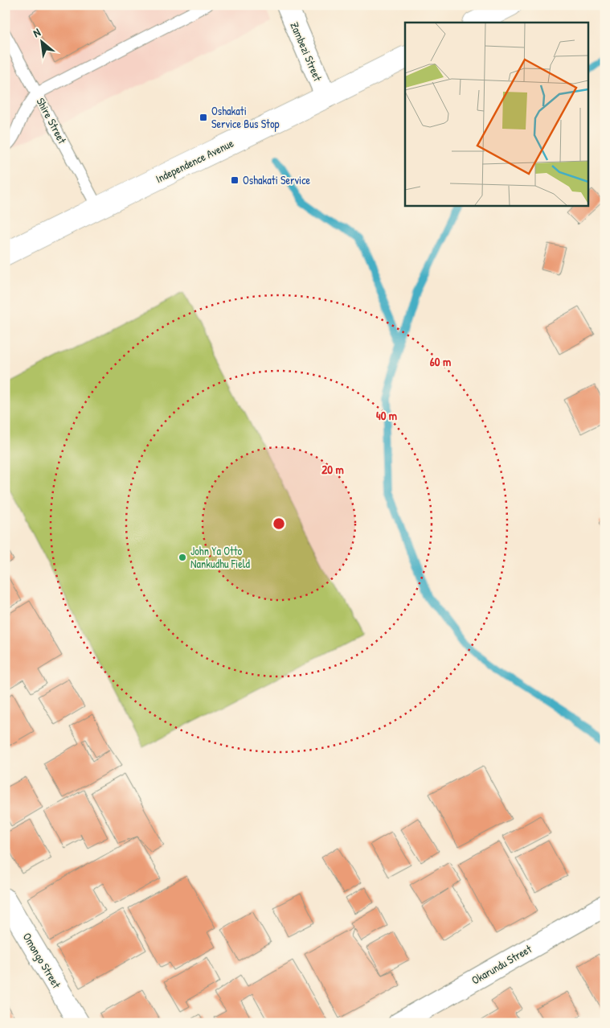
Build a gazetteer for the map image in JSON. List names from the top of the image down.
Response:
{
  "streets": {
    "main road": ["Independence Avenue"],
    "street": ["Zambezi Street", "Omongo Street", "Okarundu Street"],
    "lane": ["Shire Street"]
  },
  "crossings": [
    ["Zambezi Street", "Independence Avenue"],
    ["Shire Street", "Independence Avenue"]
  ],
  "places": {
    "transit": ["Oshakati Service Bus Stop", "Oshakati Service"],
    "other": ["John Ya Otto Nankudhu Field"]
  },
  "north": "top left",
  "rings": ["60 m", "40 m", "20 m"]
}
